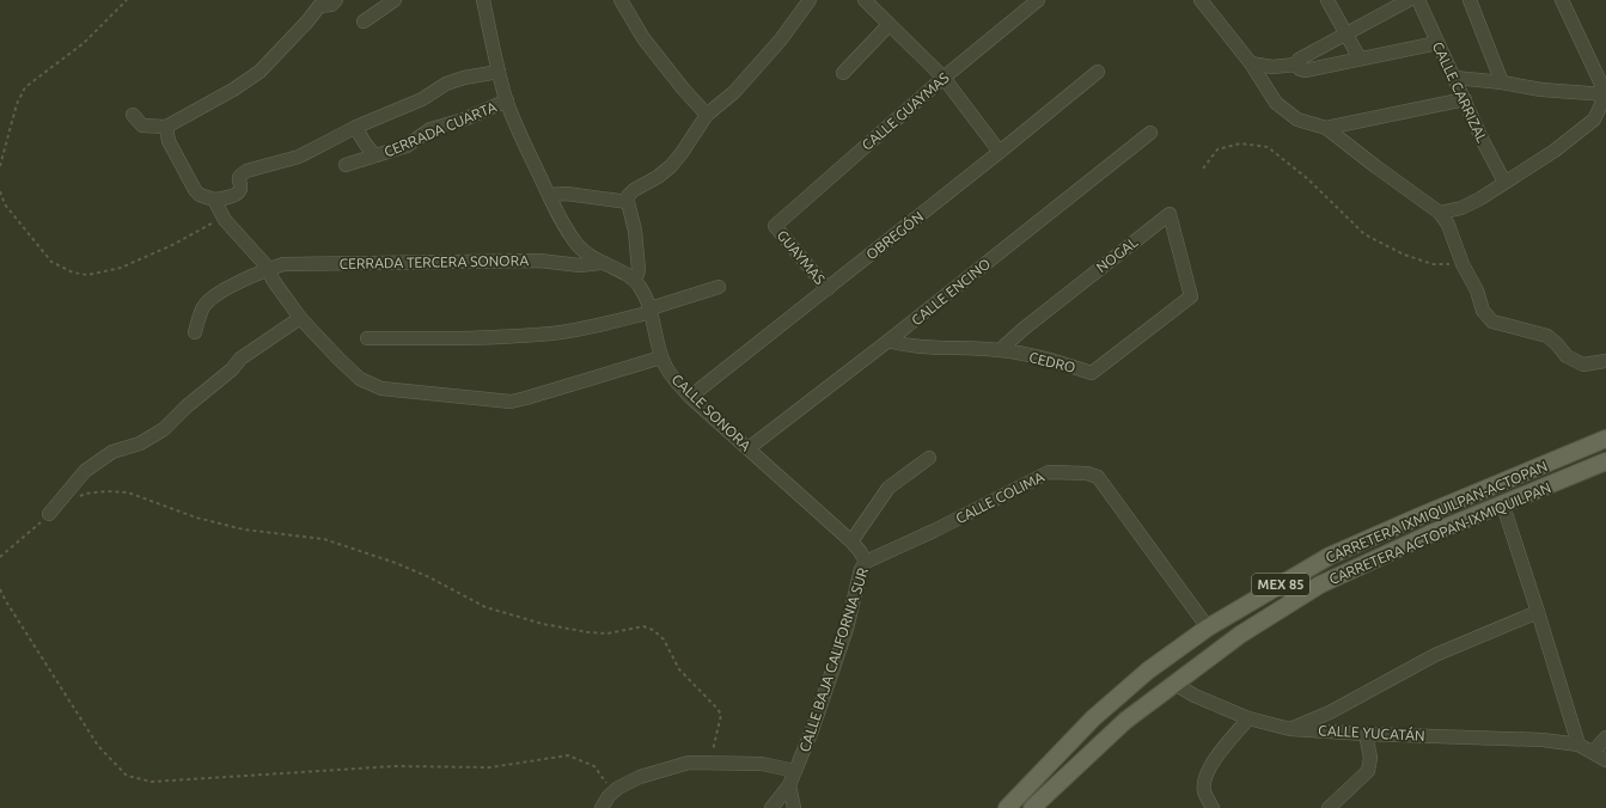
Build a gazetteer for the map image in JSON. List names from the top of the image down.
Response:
{
  "streets": {
    "main road": ["CARRETERA IXMIQUILPAN-ACTOPAN", "CARRETERA ACTOPAN-IXMIQUILPAN", "MEX 85"],
    "street": [
      "CALLE CARRIZAL",
      "CALLE GUAYMAS",
      "CERRADA CUARTA",
      "OBREGÓN",
      "NOGAL",
      "GUAYMAS",
      "CERRADA TERCERA SONORA",
      "CALLE ENCINO",
      "CEDRO",
      "CALLE SONORA",
      "CALLE COLIMA",
      "CALLE BAJA CALIFORNIA SUR",
      "CALLE YUCATÁN"
    ]
  },
  "crossings": [
    ["CALLE GUAYMAS", "GUAYMAS"],
    ["OBREGÓN", "GUAYMAS"],
    ["OBREGÓN", "CALLE SONORA"],
    ["NOGAL", "CEDRO"],
    ["CALLE ENCINO", "CEDRO"],
    ["CALLE ENCINO", "CALLE SONORA"],
    ["CALLE SONORA", "CALLE COLIMA"],
    ["CALLE SONORA", "CALLE BAJA CALIFORNIA SUR"],
    ["CALLE COLIMA", "CARRETERA IXMIQUILPAN-ACTOPAN"],
    ["CALLE COLIMA", "CALLE BAJA CALIFORNIA SUR"],
    ["CARRETERA ACTOPAN-IXMIQUILPAN", "CALLE YUCATÁN"]
  ]
}
